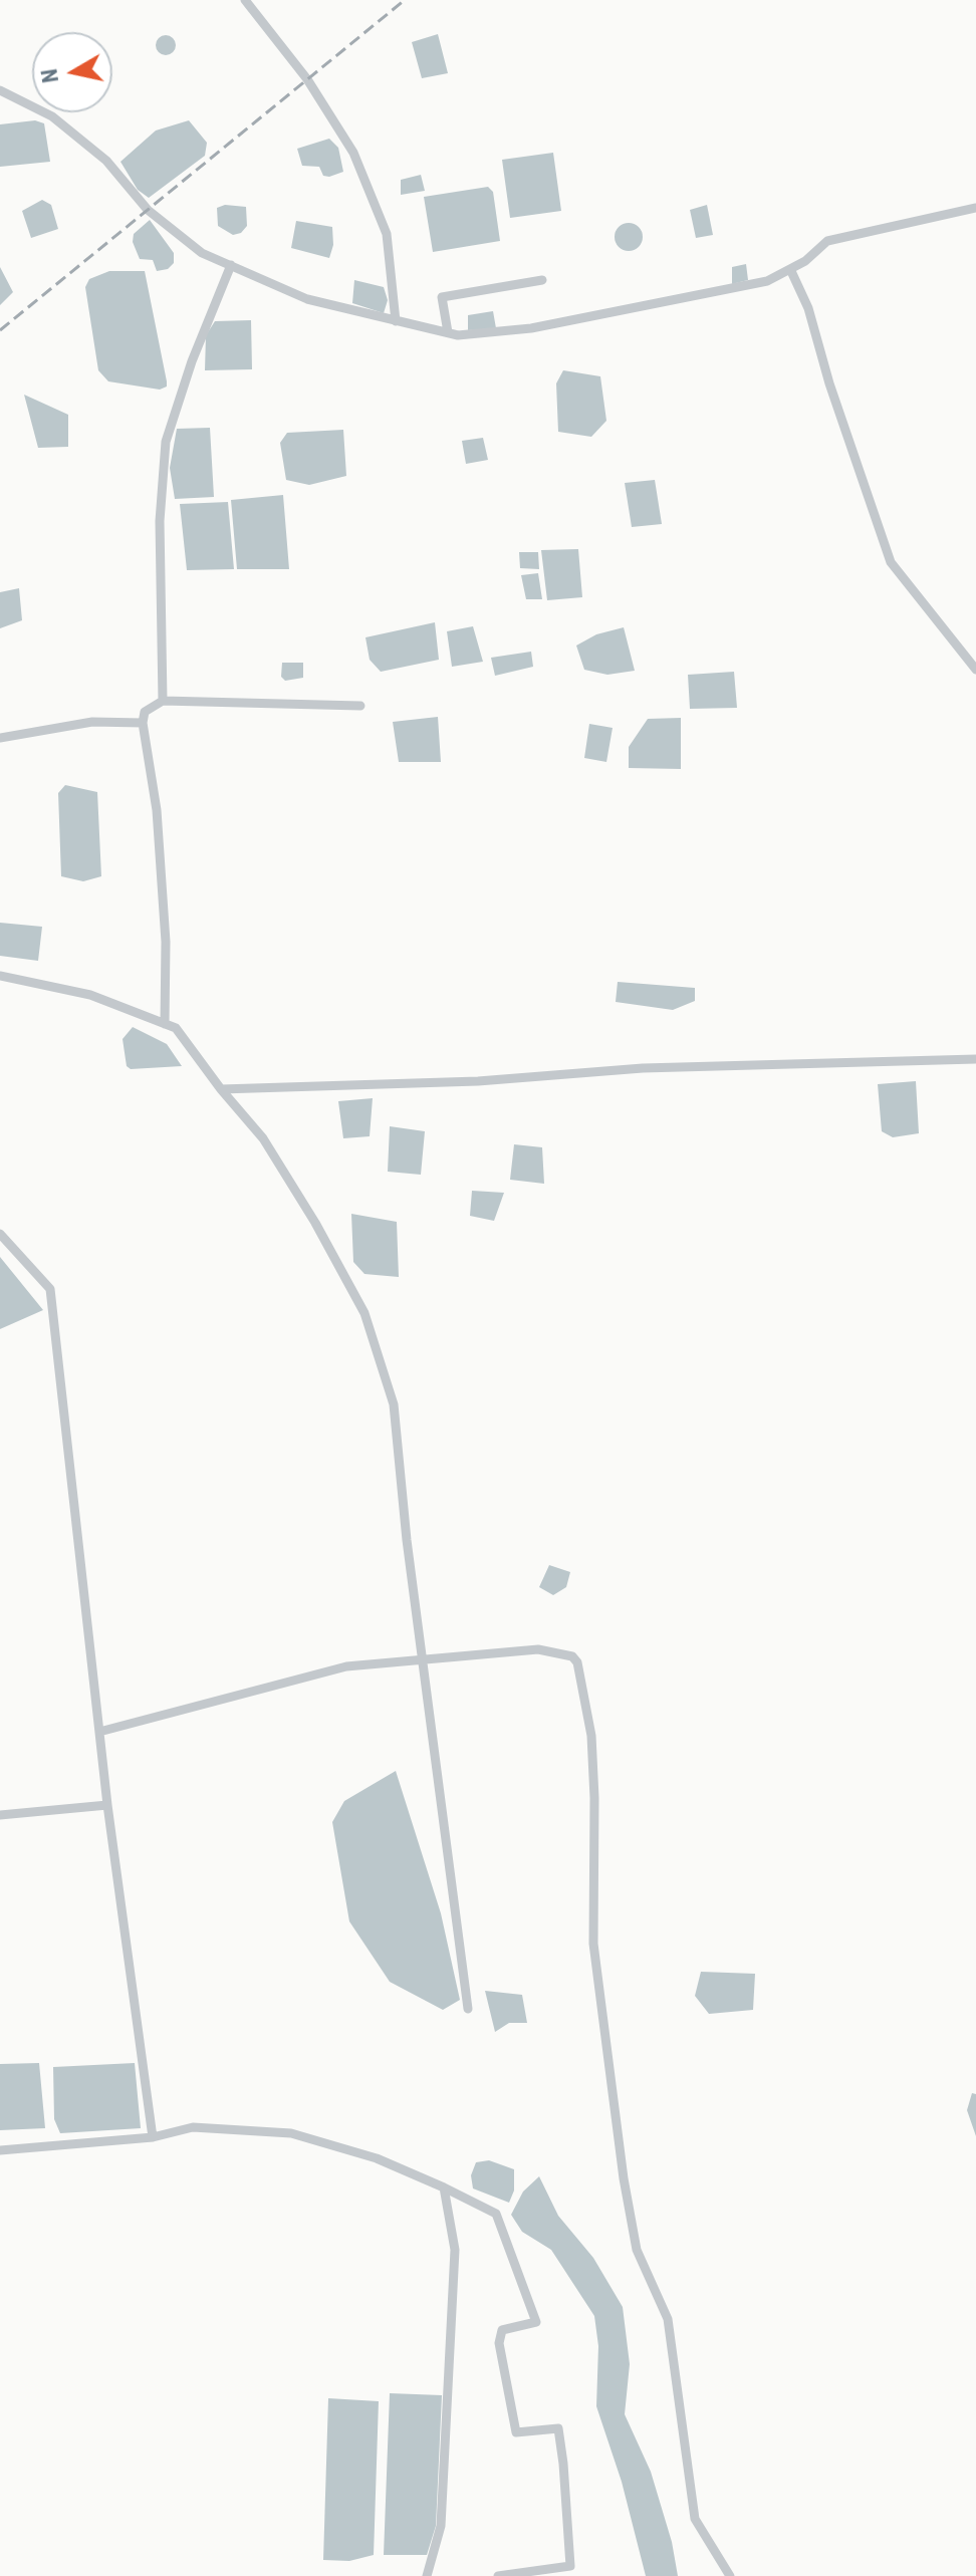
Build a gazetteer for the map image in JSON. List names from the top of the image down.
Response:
{
  "north": "left"
}
